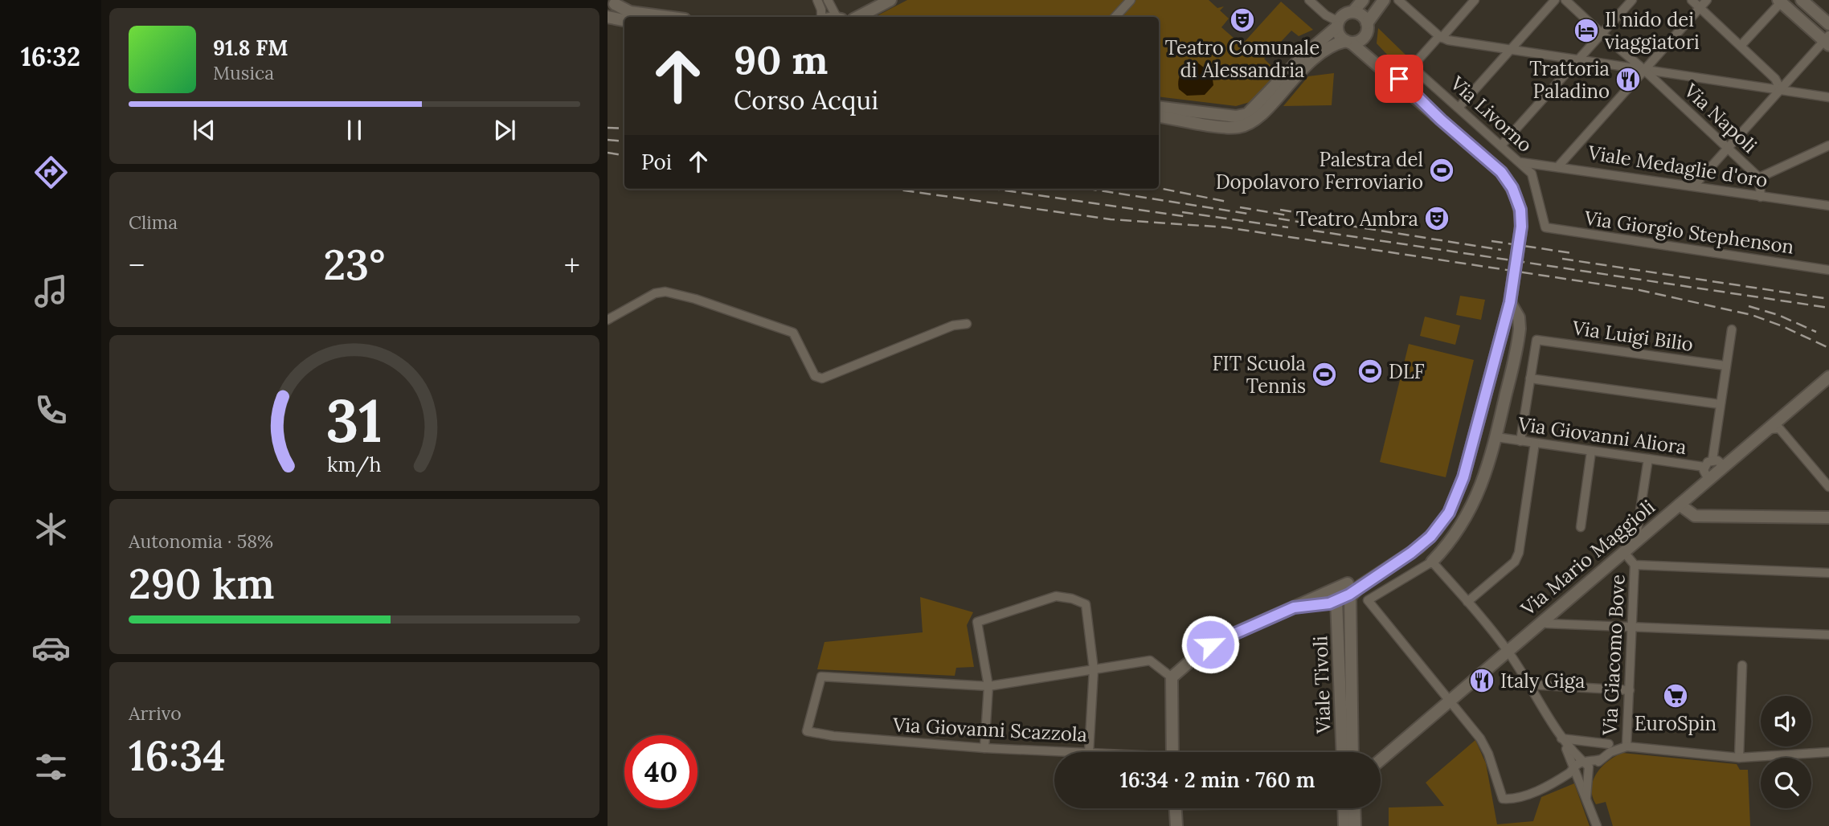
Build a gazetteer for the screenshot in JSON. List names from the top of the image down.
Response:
{
  "streets": {
    "main road": ["Via Mario Maggioli", "Viale Tivoli"],
    "street": [
      "Via Livorno",
      "Via Napoli",
      "Viale Medaglie d'oro",
      "Via Giorgio Stephenson",
      "Via Luigi Bilio",
      "Via Giovanni Aliora",
      "Via Giacomo Bove",
      "Via Giovanni Scazzola"
    ]
  },
  "crossings": [
    ["Via Livorno", "Viale Medaglie d'oro"],
    ["Via Livorno", "Via Giorgio Stephenson"],
    ["Via Napoli", "Viale Medaglie d'oro"]
  ],
  "places": {
    "theatre": ["Teatro Comunale di Alessandria", "Teatro Ambra"],
    "hotel": ["Il nido dei viaggiatori"],
    "restaurant": ["Trattoria Paladino", "Italy Giga"],
    "sports": ["Palestra del Dopolavoro Ferroviario", "DLF", "FIT Scuola Tennis"],
    "supermarket": ["EuroSpin"]
  },
  "page": {
    "tabs": "16:32",
    "turn": ["90 m", "Corso Acqui"],
    "song": ["91.8 FM", "Musica"],
    "then": "Poi",
    "tile": [
      "Clima",
      ["Autonomia · 58%", "290 km"],
      ["Arrivo", "16:34"]
    ],
    "heat": ["−", "23°", "+"],
    "limit": "40",
    "trip": "16:34 · 2 min · 760 m",
    "gauge": ["31", "km/h"]
  }
}
